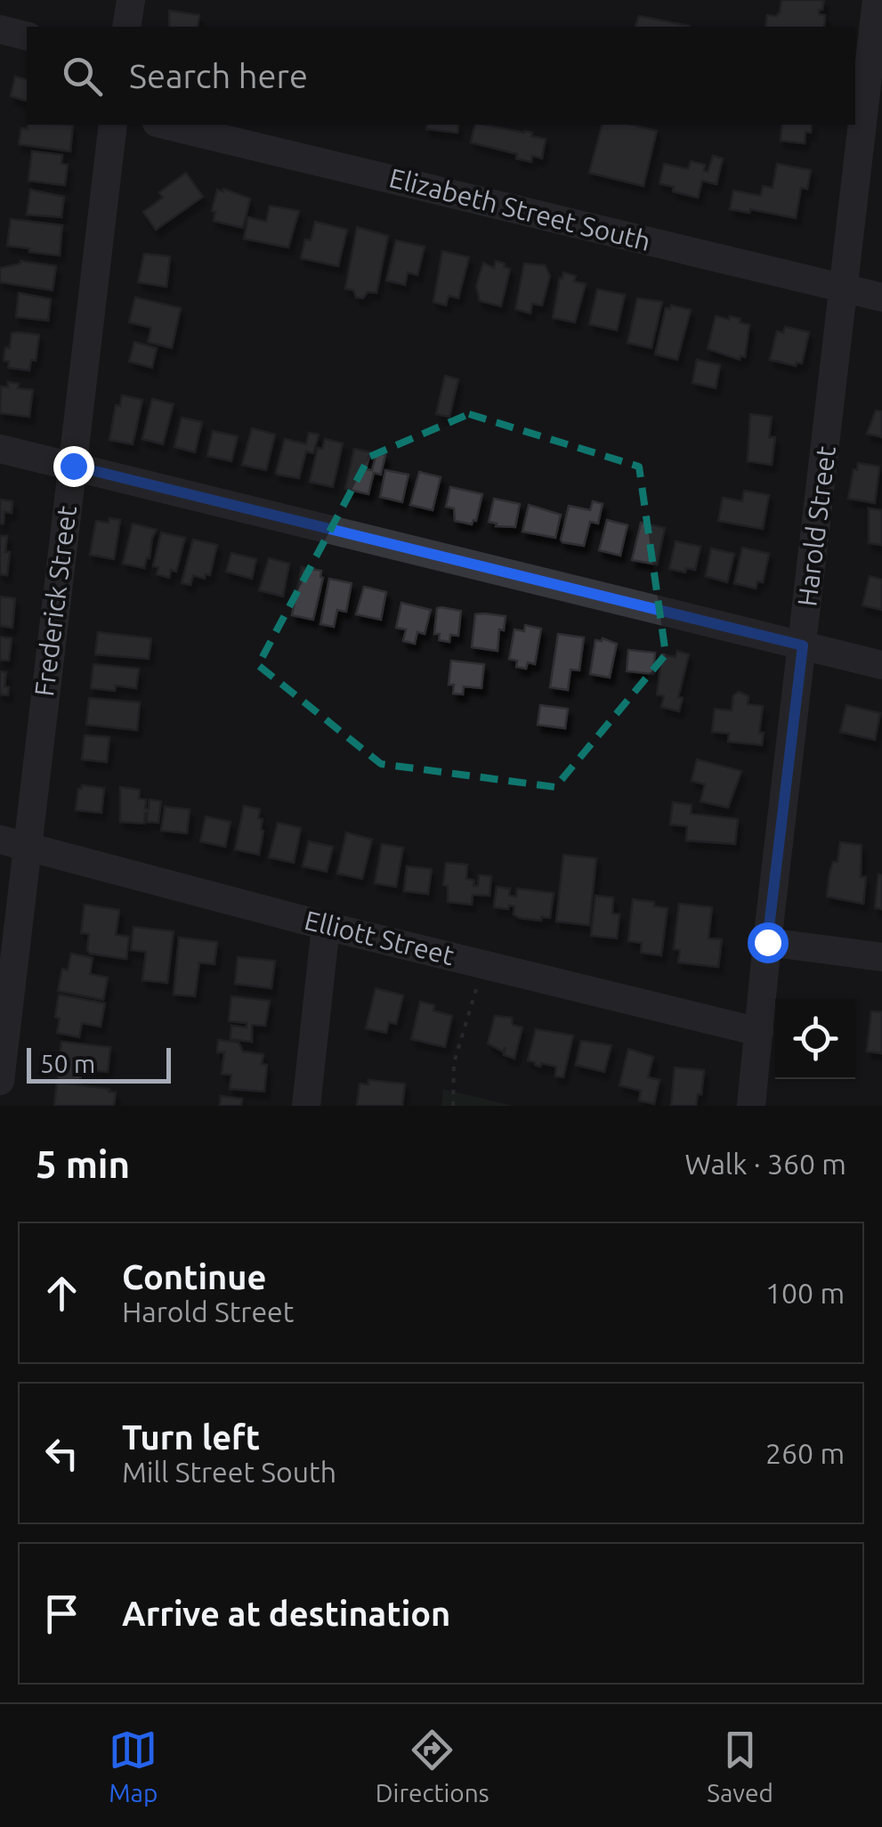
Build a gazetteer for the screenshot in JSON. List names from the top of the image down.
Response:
{
  "streets": {
    "street": [
      "Elizabeth Street South",
      "Harold Street",
      "Frederick Street",
      "Elliott Street"
    ]
  },
  "crossings": [
    ["Elizabeth Street South", "Harold Street"],
    ["Harold Street", "Elliott Street"],
    ["Frederick Street", "Elliott Street"]
  ],
  "scale_bar": "50 m",
  "page": {
    "search": "Search here",
    "scale": "50 m",
    "heading": ["5 min", "Walk · 360 m"],
    "list": [
      ["Continue", "Harold Street", "100 m"],
      ["Turn left", "Mill Street South", "260 m"],
      "Arrive at destination"
    ],
    "nav": ["Map", "Directions", "Saved"]
  }
}
